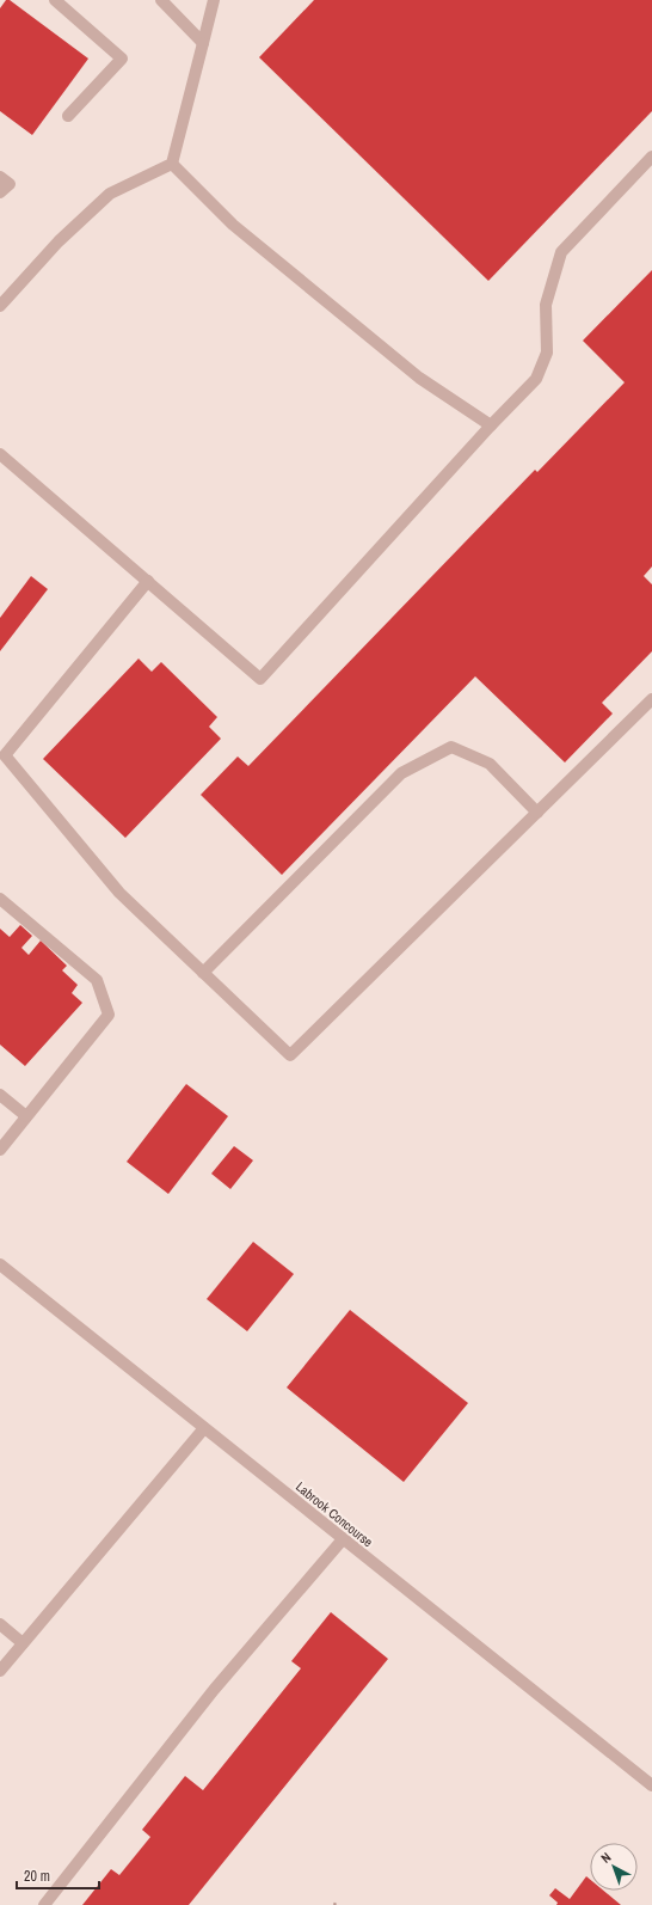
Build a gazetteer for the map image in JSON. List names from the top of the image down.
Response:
{
  "streets": {
    "street": ["Labrook Concourse"]
  },
  "scale_bar": "20 m",
  "north": "top left"
}
